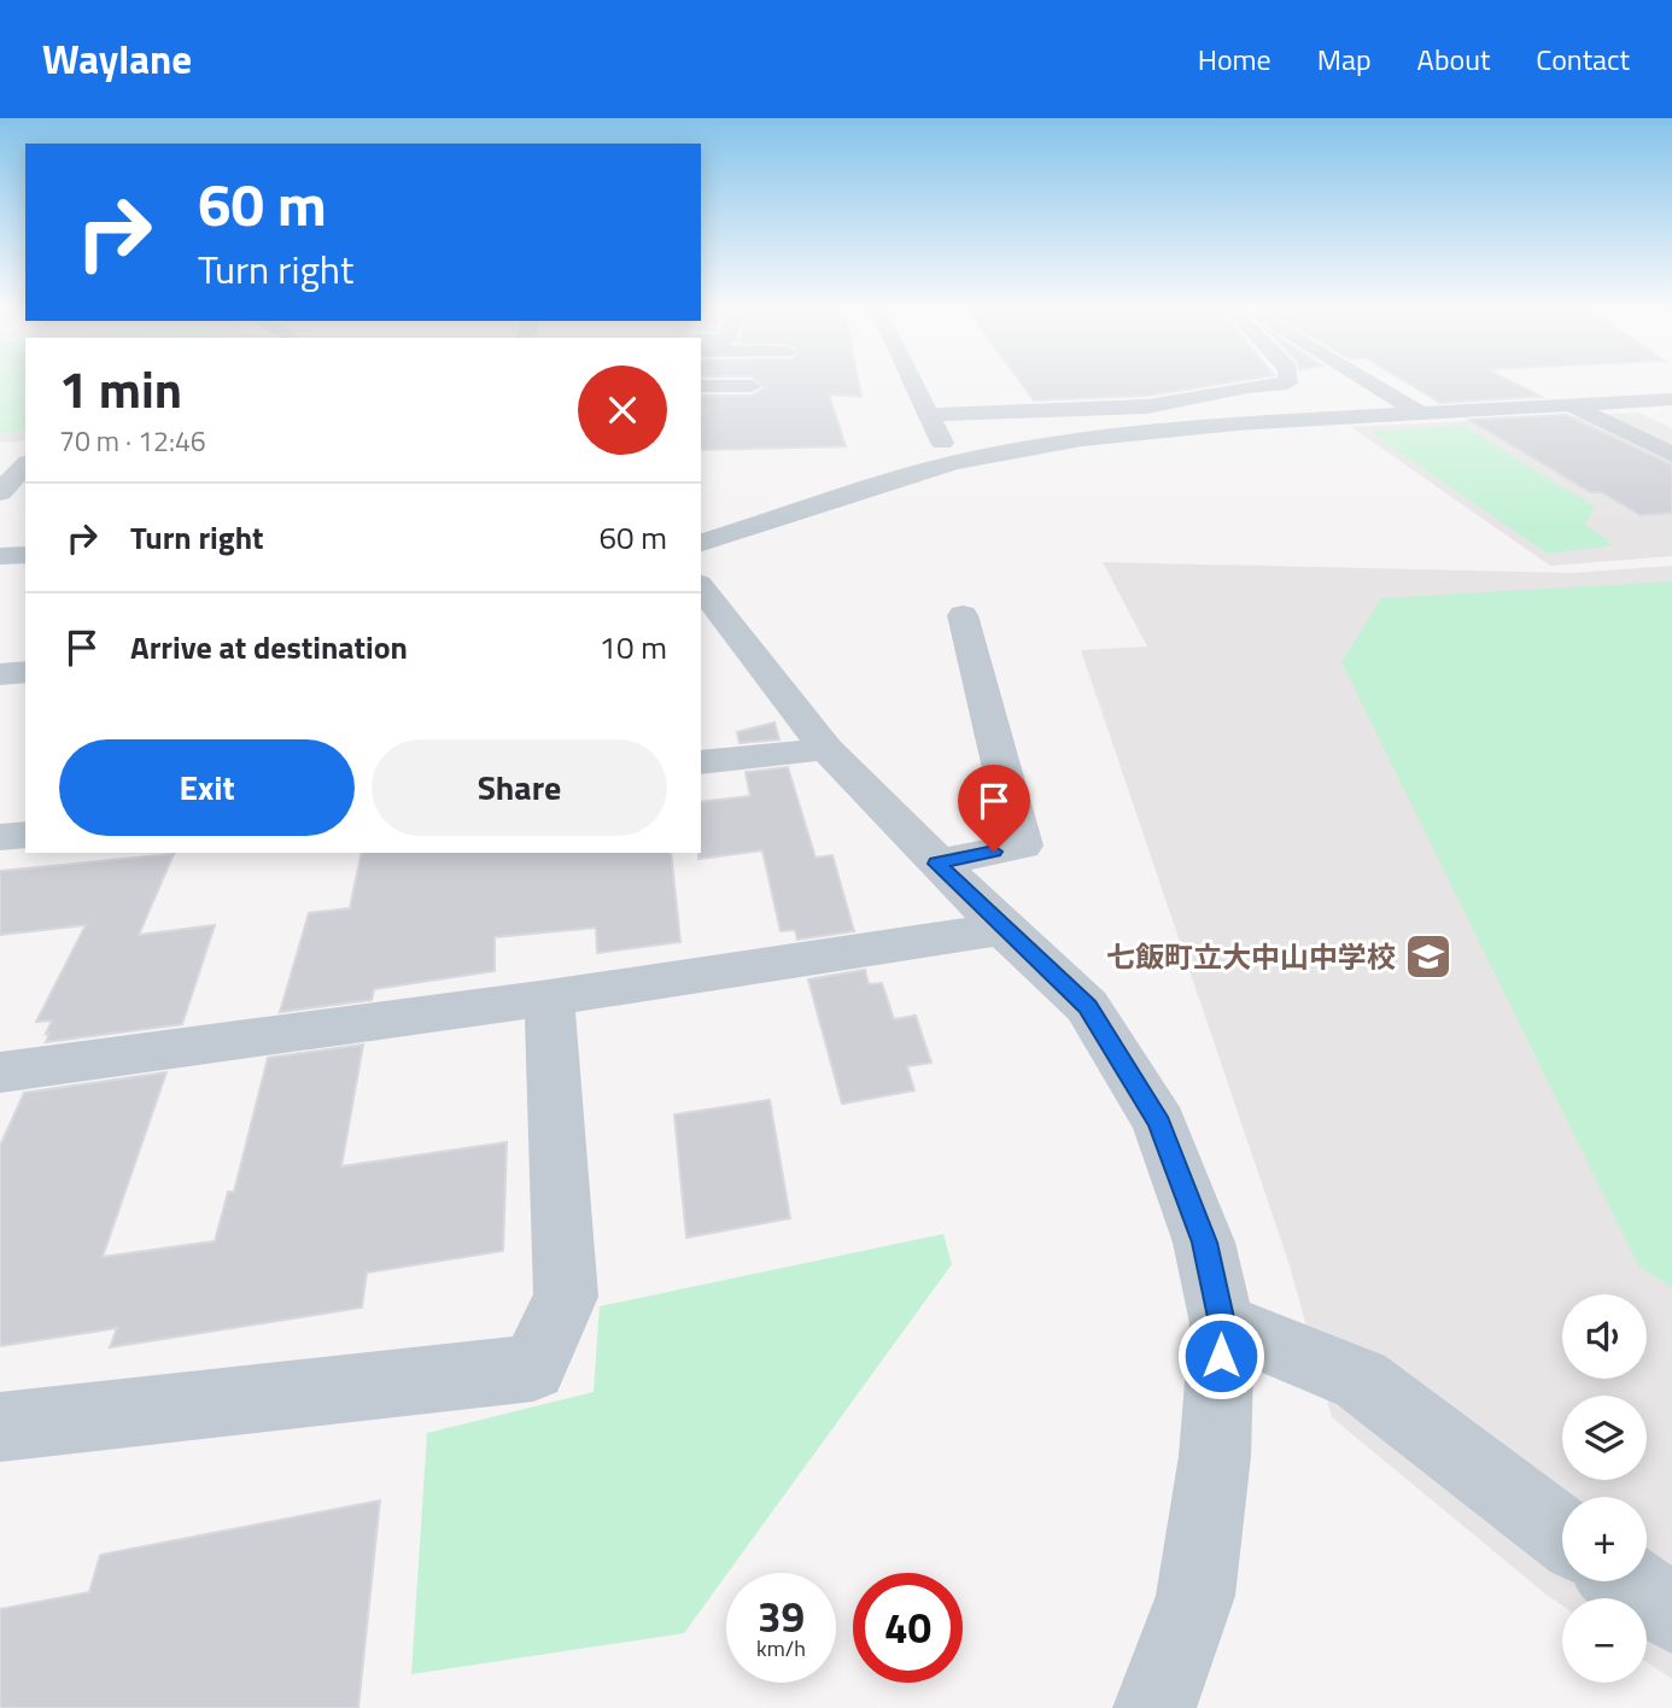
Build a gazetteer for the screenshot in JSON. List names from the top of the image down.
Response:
{
  "places": {
    "school or university": ["七飯町立大中山中学校"]
  },
  "page": {
    "header": "Waylane",
    "nav": [
      "Home",
      "Map",
      "About",
      "Contact"
    ],
    "turn": ["60 m", "Turn right"],
    "heading": ["1 min", "70 m · 12:46"],
    "list": [
      {
        "name": "Turn right",
        "value": "60 m"
      },
      {
        "name": "Arrive at destination",
        "value": "10 m"
      }
    ],
    "buttons": ["Exit", "Share"],
    "map_buttons": ["+", "−"],
    "speed": "39 km/h",
    "limit": "40"
  }
}
